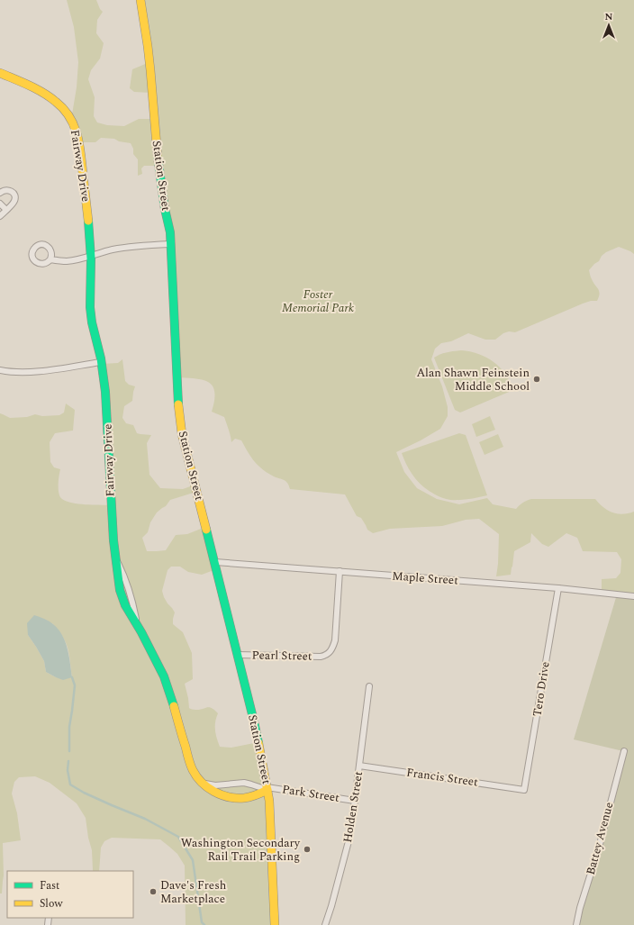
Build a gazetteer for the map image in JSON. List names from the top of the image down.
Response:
{
  "streets": {
    "street": [
      "Fairway Drive",
      "Station Street",
      "Maple Street",
      "Pearl Street",
      "Tero Drive",
      "Francis Street",
      "Park Street",
      "Holden Street",
      "Battey Avenue"
    ]
  },
  "crossings": [
    ["Fairway Drive", "Station Street"],
    ["Fairway Drive", "Park Street"],
    ["Station Street", "Maple Street"],
    ["Station Street", "Pearl Street"],
    ["Station Street", "Park Street"],
    ["Maple Street", "Pearl Street"],
    ["Maple Street", "Tero Drive"],
    ["Tero Drive", "Francis Street"],
    ["Francis Street", "Holden Street"],
    ["Park Street", "Holden Street"]
  ],
  "parks": ["Foster Memorial Park"],
  "places": ["Alan Shawn Feinstein Middle School", "Washington Secondary Rail Trail Parking", "Dave's Fresh Marketplace"],
  "legend": ["Fast", "Slow"],
  "north": "top"
}
